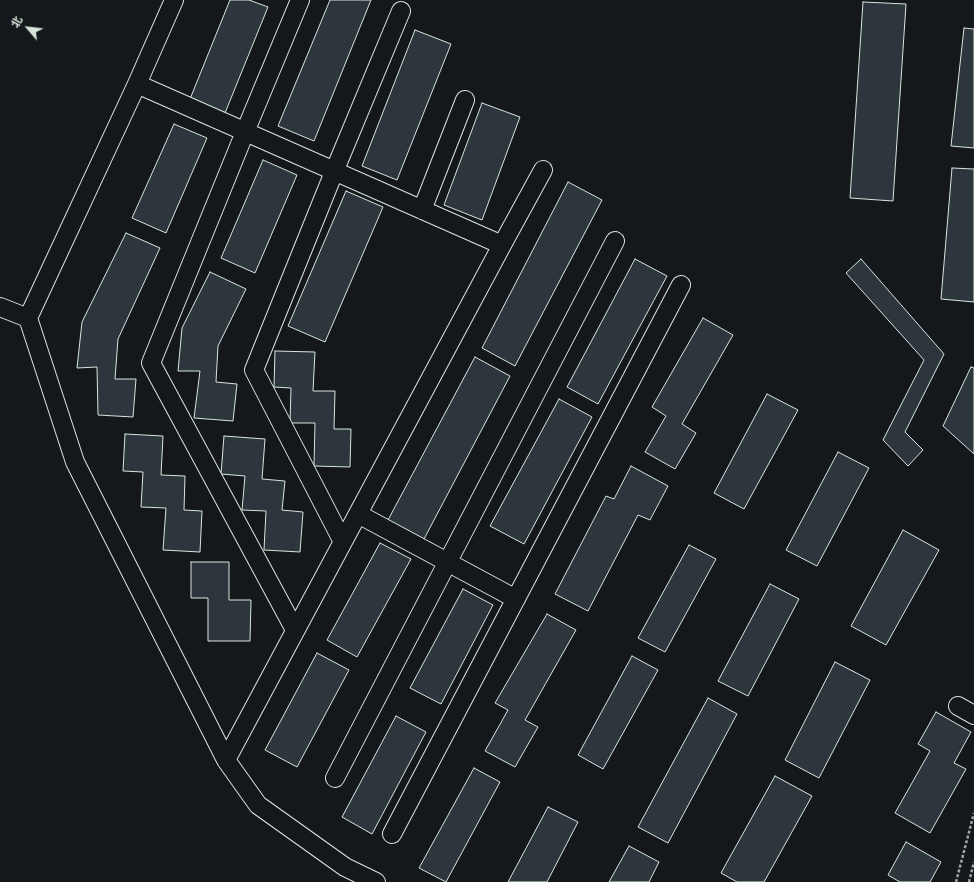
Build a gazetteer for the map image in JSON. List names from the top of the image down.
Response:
{
  "north": "top left"
}
